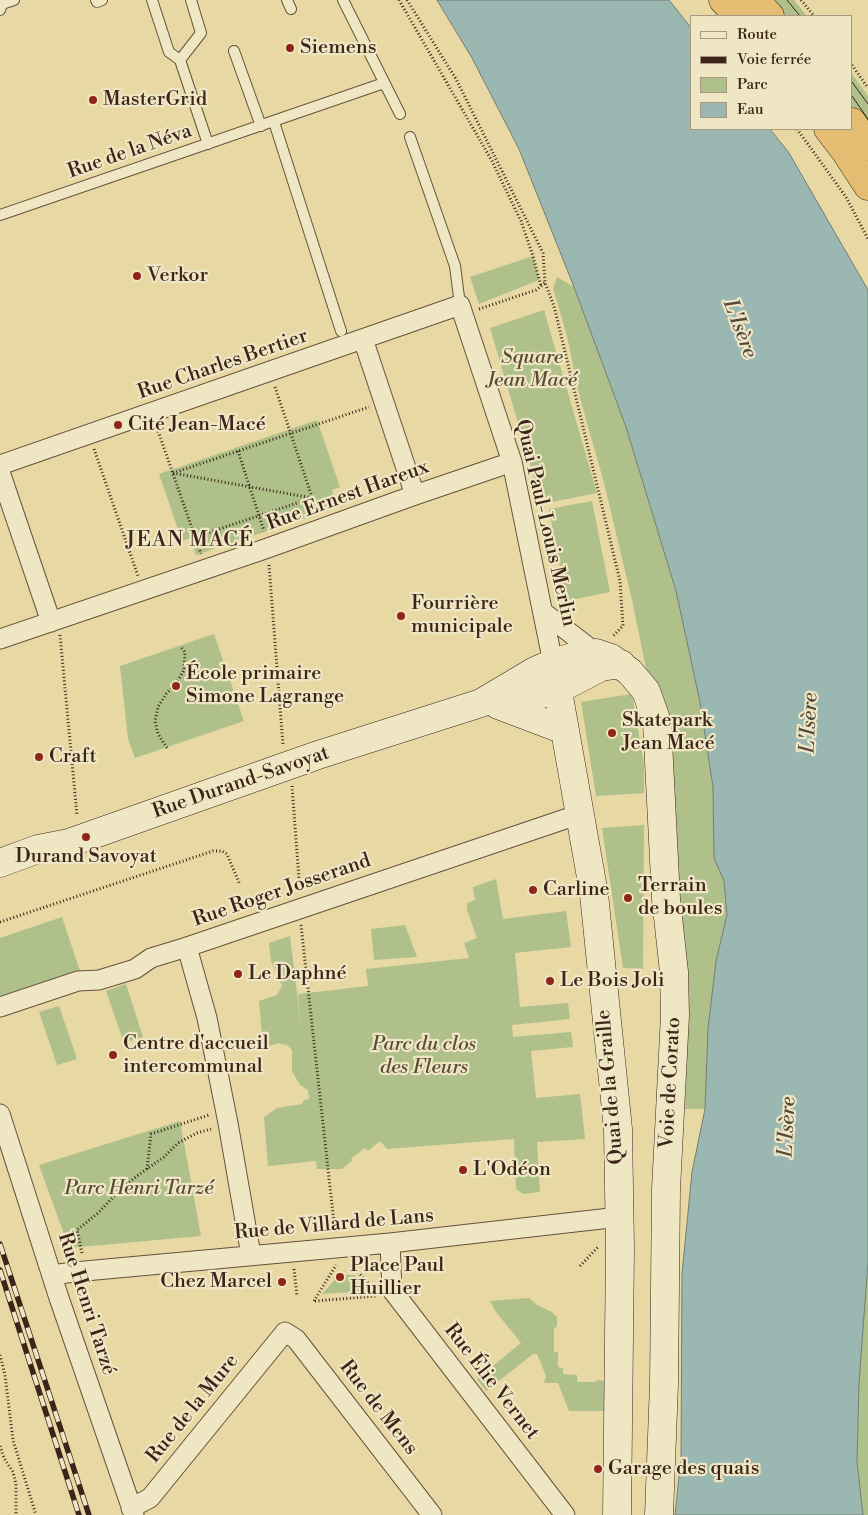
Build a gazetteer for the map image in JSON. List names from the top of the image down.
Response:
{
  "streets": {
    "main road": ["Rue Durand-Savoyat", "Voie de Corato", "Quai de la Graille"],
    "street": [
      "Rue Charles Bertier",
      "Rue Ernest Hareux",
      "Quai Paul-Louis Merlin",
      "Rue Roger Josserand",
      "Rue de Villard de Lans",
      "Rue Henri Tarzé",
      "Rue Élie Vernet",
      "Rue de Mens",
      "Rue de la Mure"
    ],
    "lane": ["Rue de la Néva"]
  },
  "crossings": [
    ["Rue Charles Bertier", "Quai Paul-Louis Merlin"],
    ["Rue Ernest Hareux", "Quai Paul-Louis Merlin"],
    ["Quai Paul-Louis Merlin", "Rue Durand-Savoyat"],
    ["Quai Paul-Louis Merlin", "Voie de Corato"],
    ["Quai Paul-Louis Merlin", "Quai de la Graille"],
    ["Rue Durand-Savoyat", "Quai de la Graille"],
    ["Rue Roger Josserand", "Quai de la Graille"],
    ["Quai de la Graille", "Rue de Villard de Lans"],
    ["Rue de Villard de Lans", "Rue Henri Tarzé"],
    ["Rue de Villard de Lans", "Rue Élie Vernet"],
    ["Rue Henri Tarzé", "Rue de la Mure"],
    ["Rue de Mens", "Rue de la Mure"]
  ],
  "districts": ["JEAN MACÉ"],
  "water": ["L'Isère"],
  "parks": ["Square Jean Macé", "Parc du clos des Fleurs", "Parc Henri Tarzé"],
  "places": [
    "Siemens",
    "MasterGrid",
    "Verkor",
    "Cité Jean-Macé",
    "Fourrière municipale",
    "École primaire Simone Lagrange",
    "Skatepark Jean Macé",
    "Craft",
    "Durand Savoyat",
    "Carline",
    "Terrain de boules",
    "Le Daphné",
    "Le Bois Joli",
    "Centre d'accueil intercommunal",
    "L'Odéon",
    "Place Paul Huillier",
    "Chez Marcel",
    "Garage des quais"
  ],
  "legend": [
    "Route",
    "Voie ferrée",
    "Parc",
    "Eau"
  ]
}
